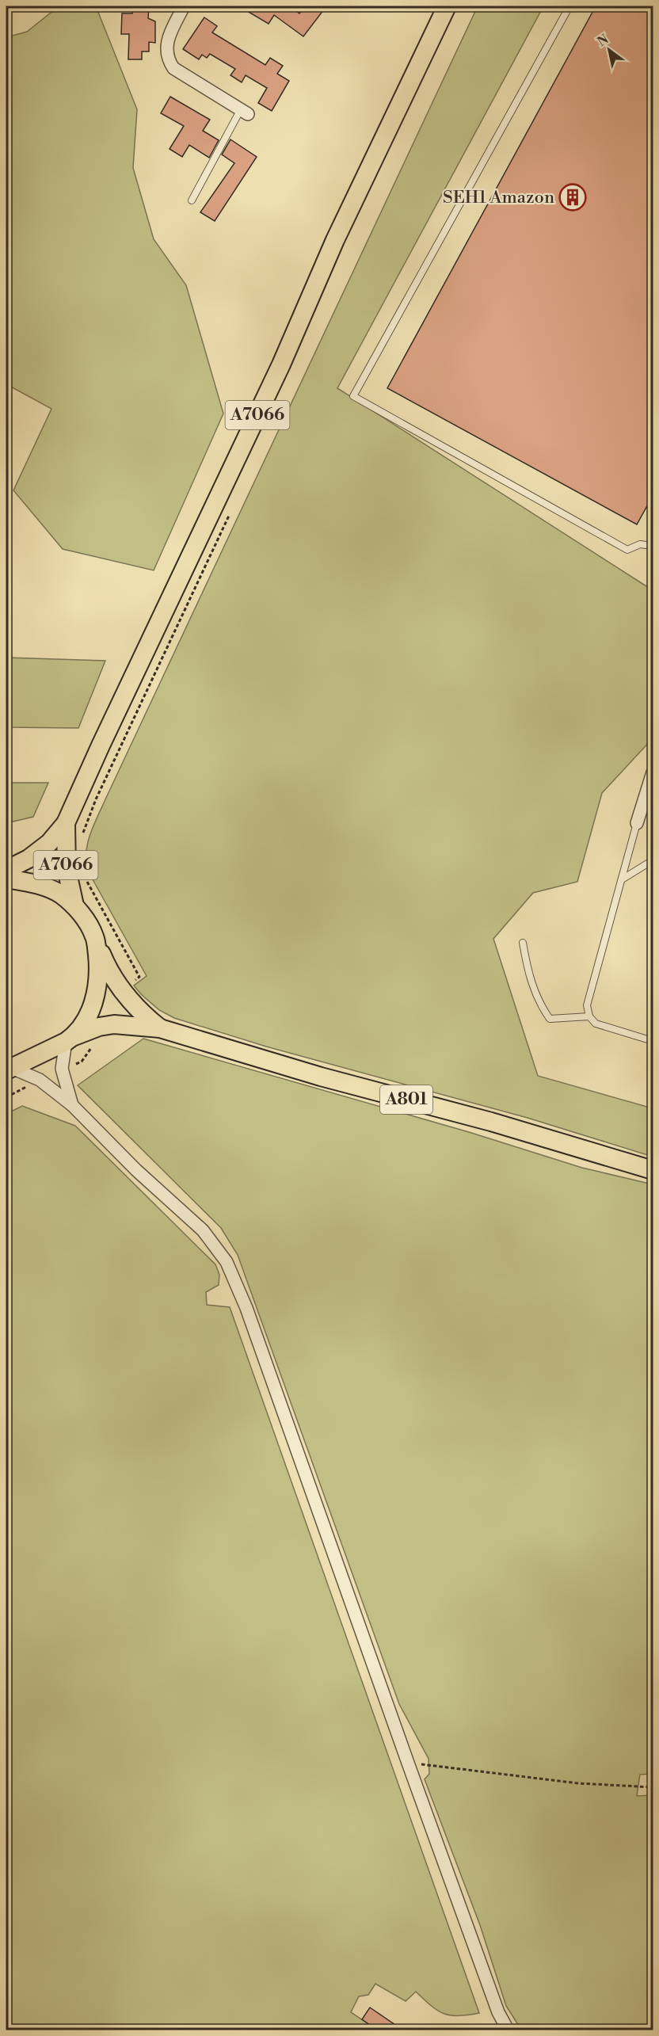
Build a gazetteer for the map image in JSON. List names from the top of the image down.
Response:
{
  "streets": {
    "main road": ["A7066", "A801"]
  },
  "crossings": [
    ["A7066", "A801"]
  ],
  "places": {
    "building": ["SEH1 Amazon"]
  },
  "north": "top left"
}
